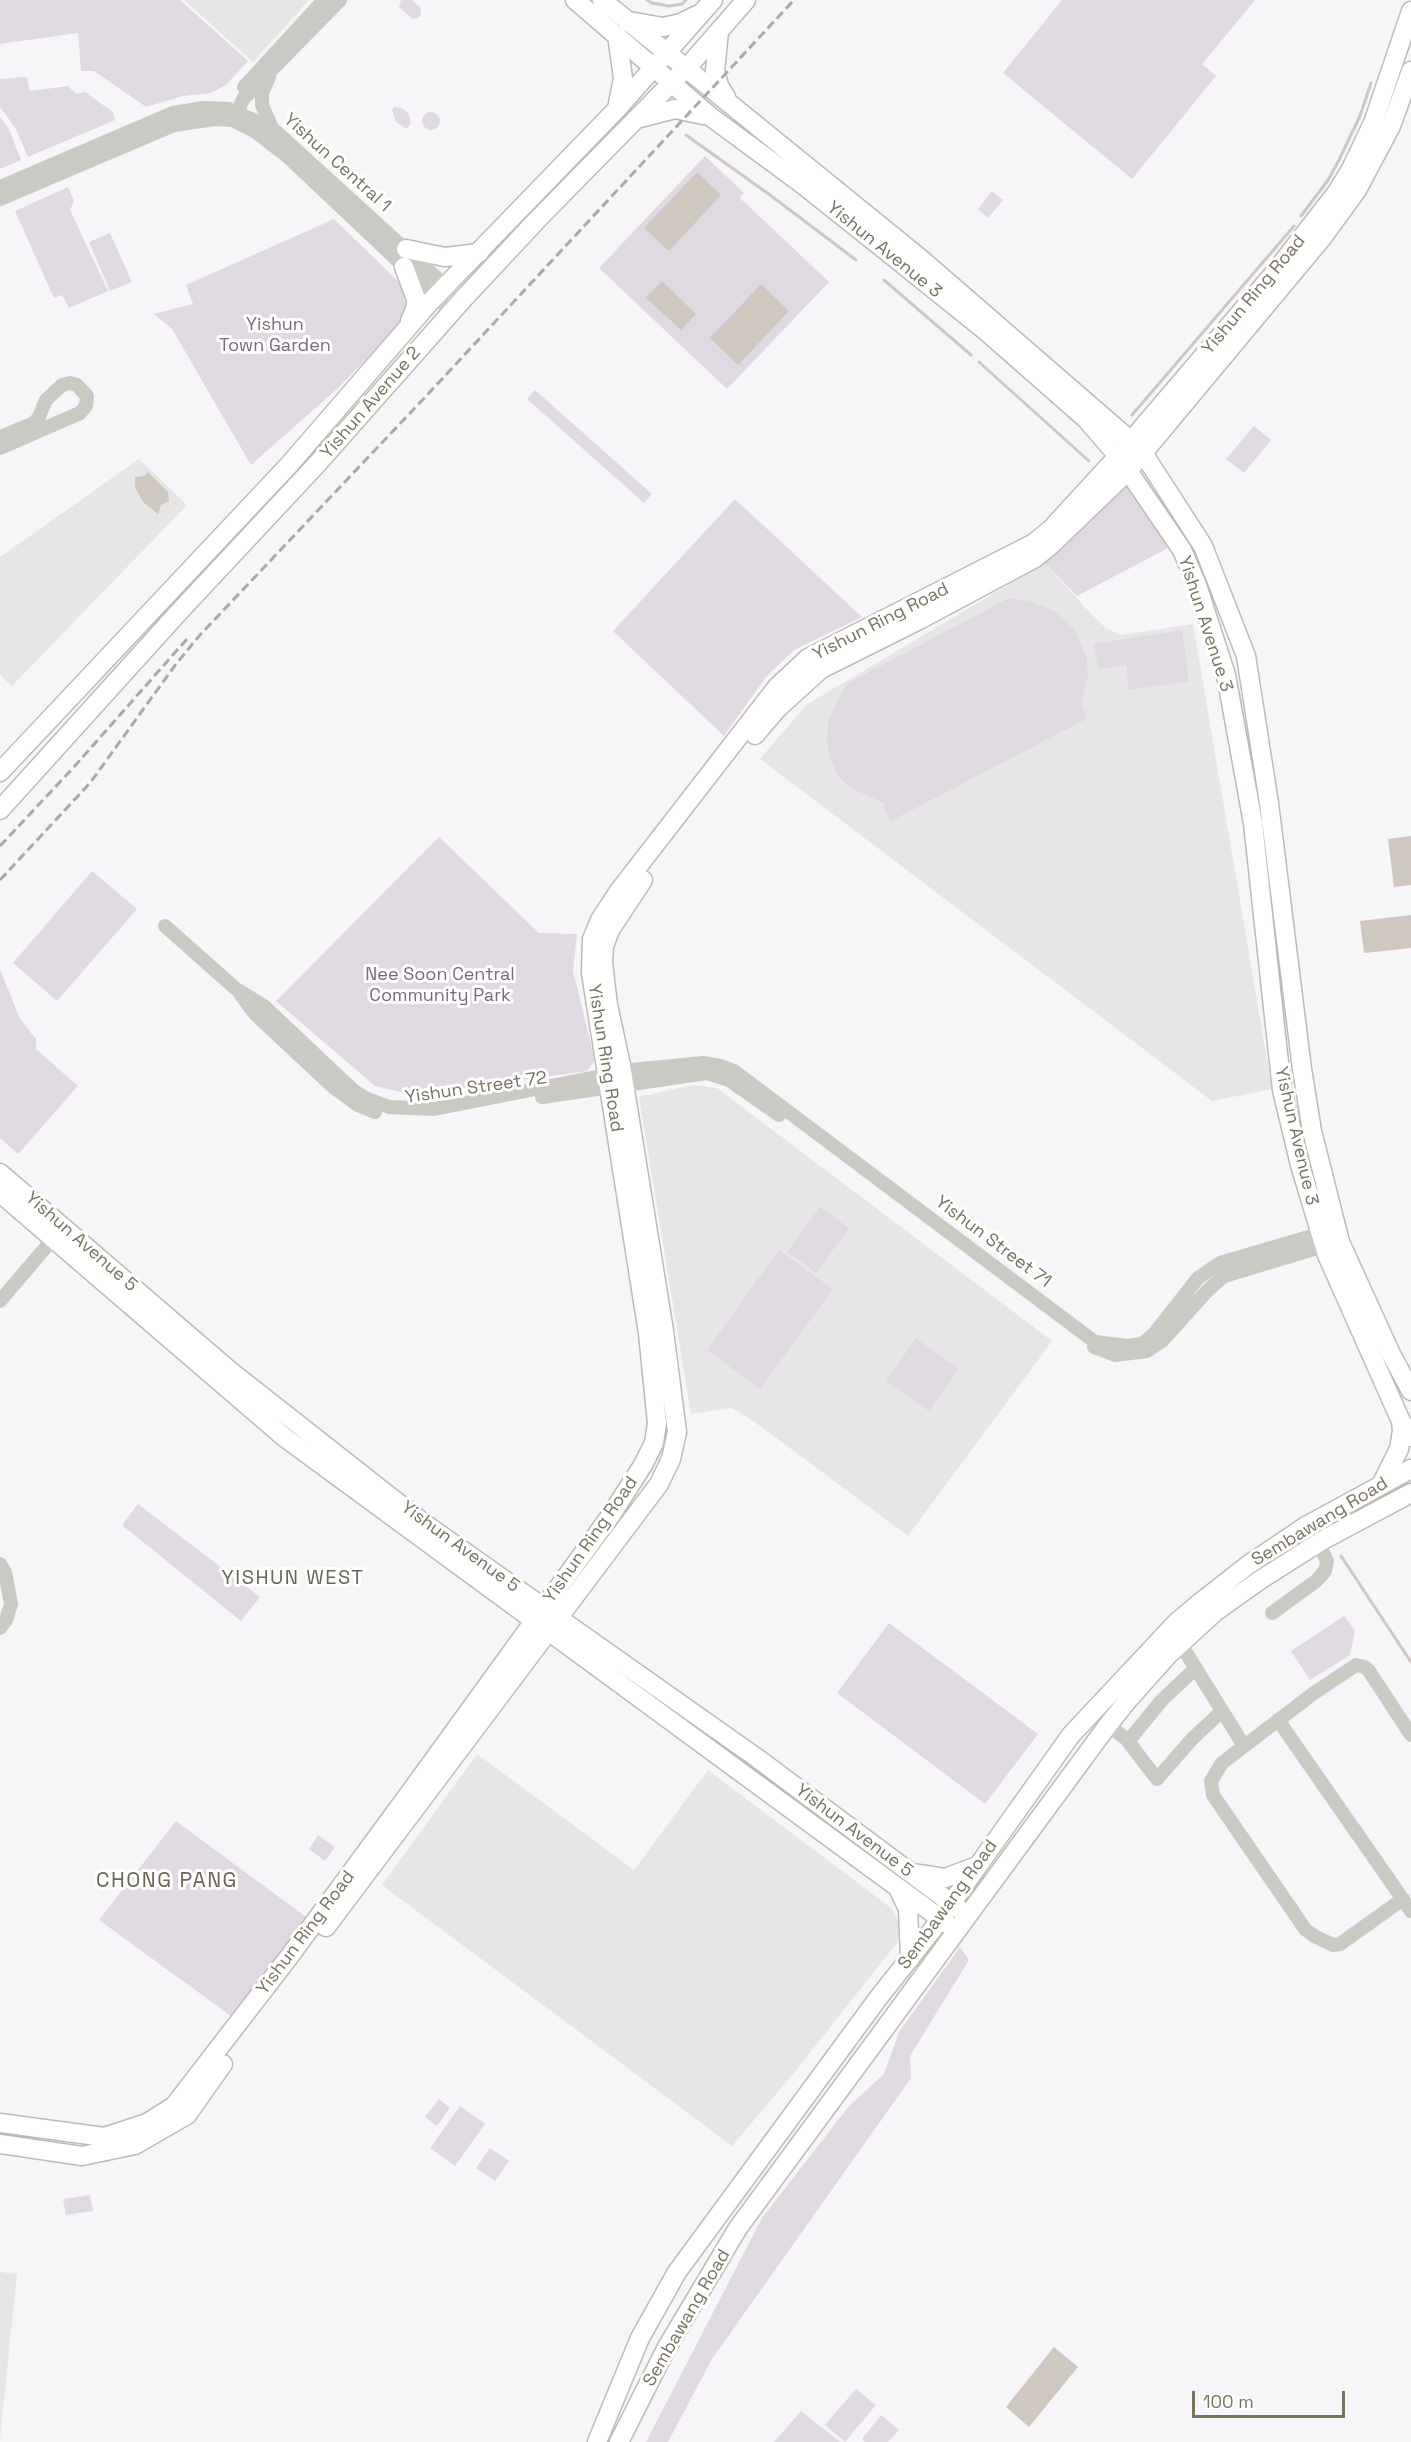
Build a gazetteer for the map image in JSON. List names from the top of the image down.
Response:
{
  "streets": {
    "main road": [
      "Yishun Avenue 3",
      "Yishun Ring Road",
      "Yishun Avenue 2",
      "Yishun Avenue 5",
      "Sembawang Road"
    ],
    "street": ["Yishun Central 1", "Yishun Street 72", "Yishun Street 71"]
  },
  "crossings": [
    ["Yishun Central 1", "Yishun Avenue 2"],
    ["Yishun Avenue 3", "Yishun Ring Road"],
    ["Yishun Avenue 3", "Yishun Avenue 2"],
    ["Yishun Avenue 3", "Yishun Street 71"],
    ["Yishun Ring Road", "Yishun Street 72"],
    ["Yishun Ring Road", "Yishun Avenue 5"],
    ["Yishun Ring Road", "Yishun Street 71"],
    ["Yishun Street 72", "Yishun Street 71"],
    ["Yishun Avenue 5", "Sembawang Road"]
  ],
  "districts": ["YISHUN WEST", "CHONG PANG"],
  "parks": ["Yishun Town Garden", "Nee Soon Central Community Park"],
  "scale_bar": "100 m"
}
